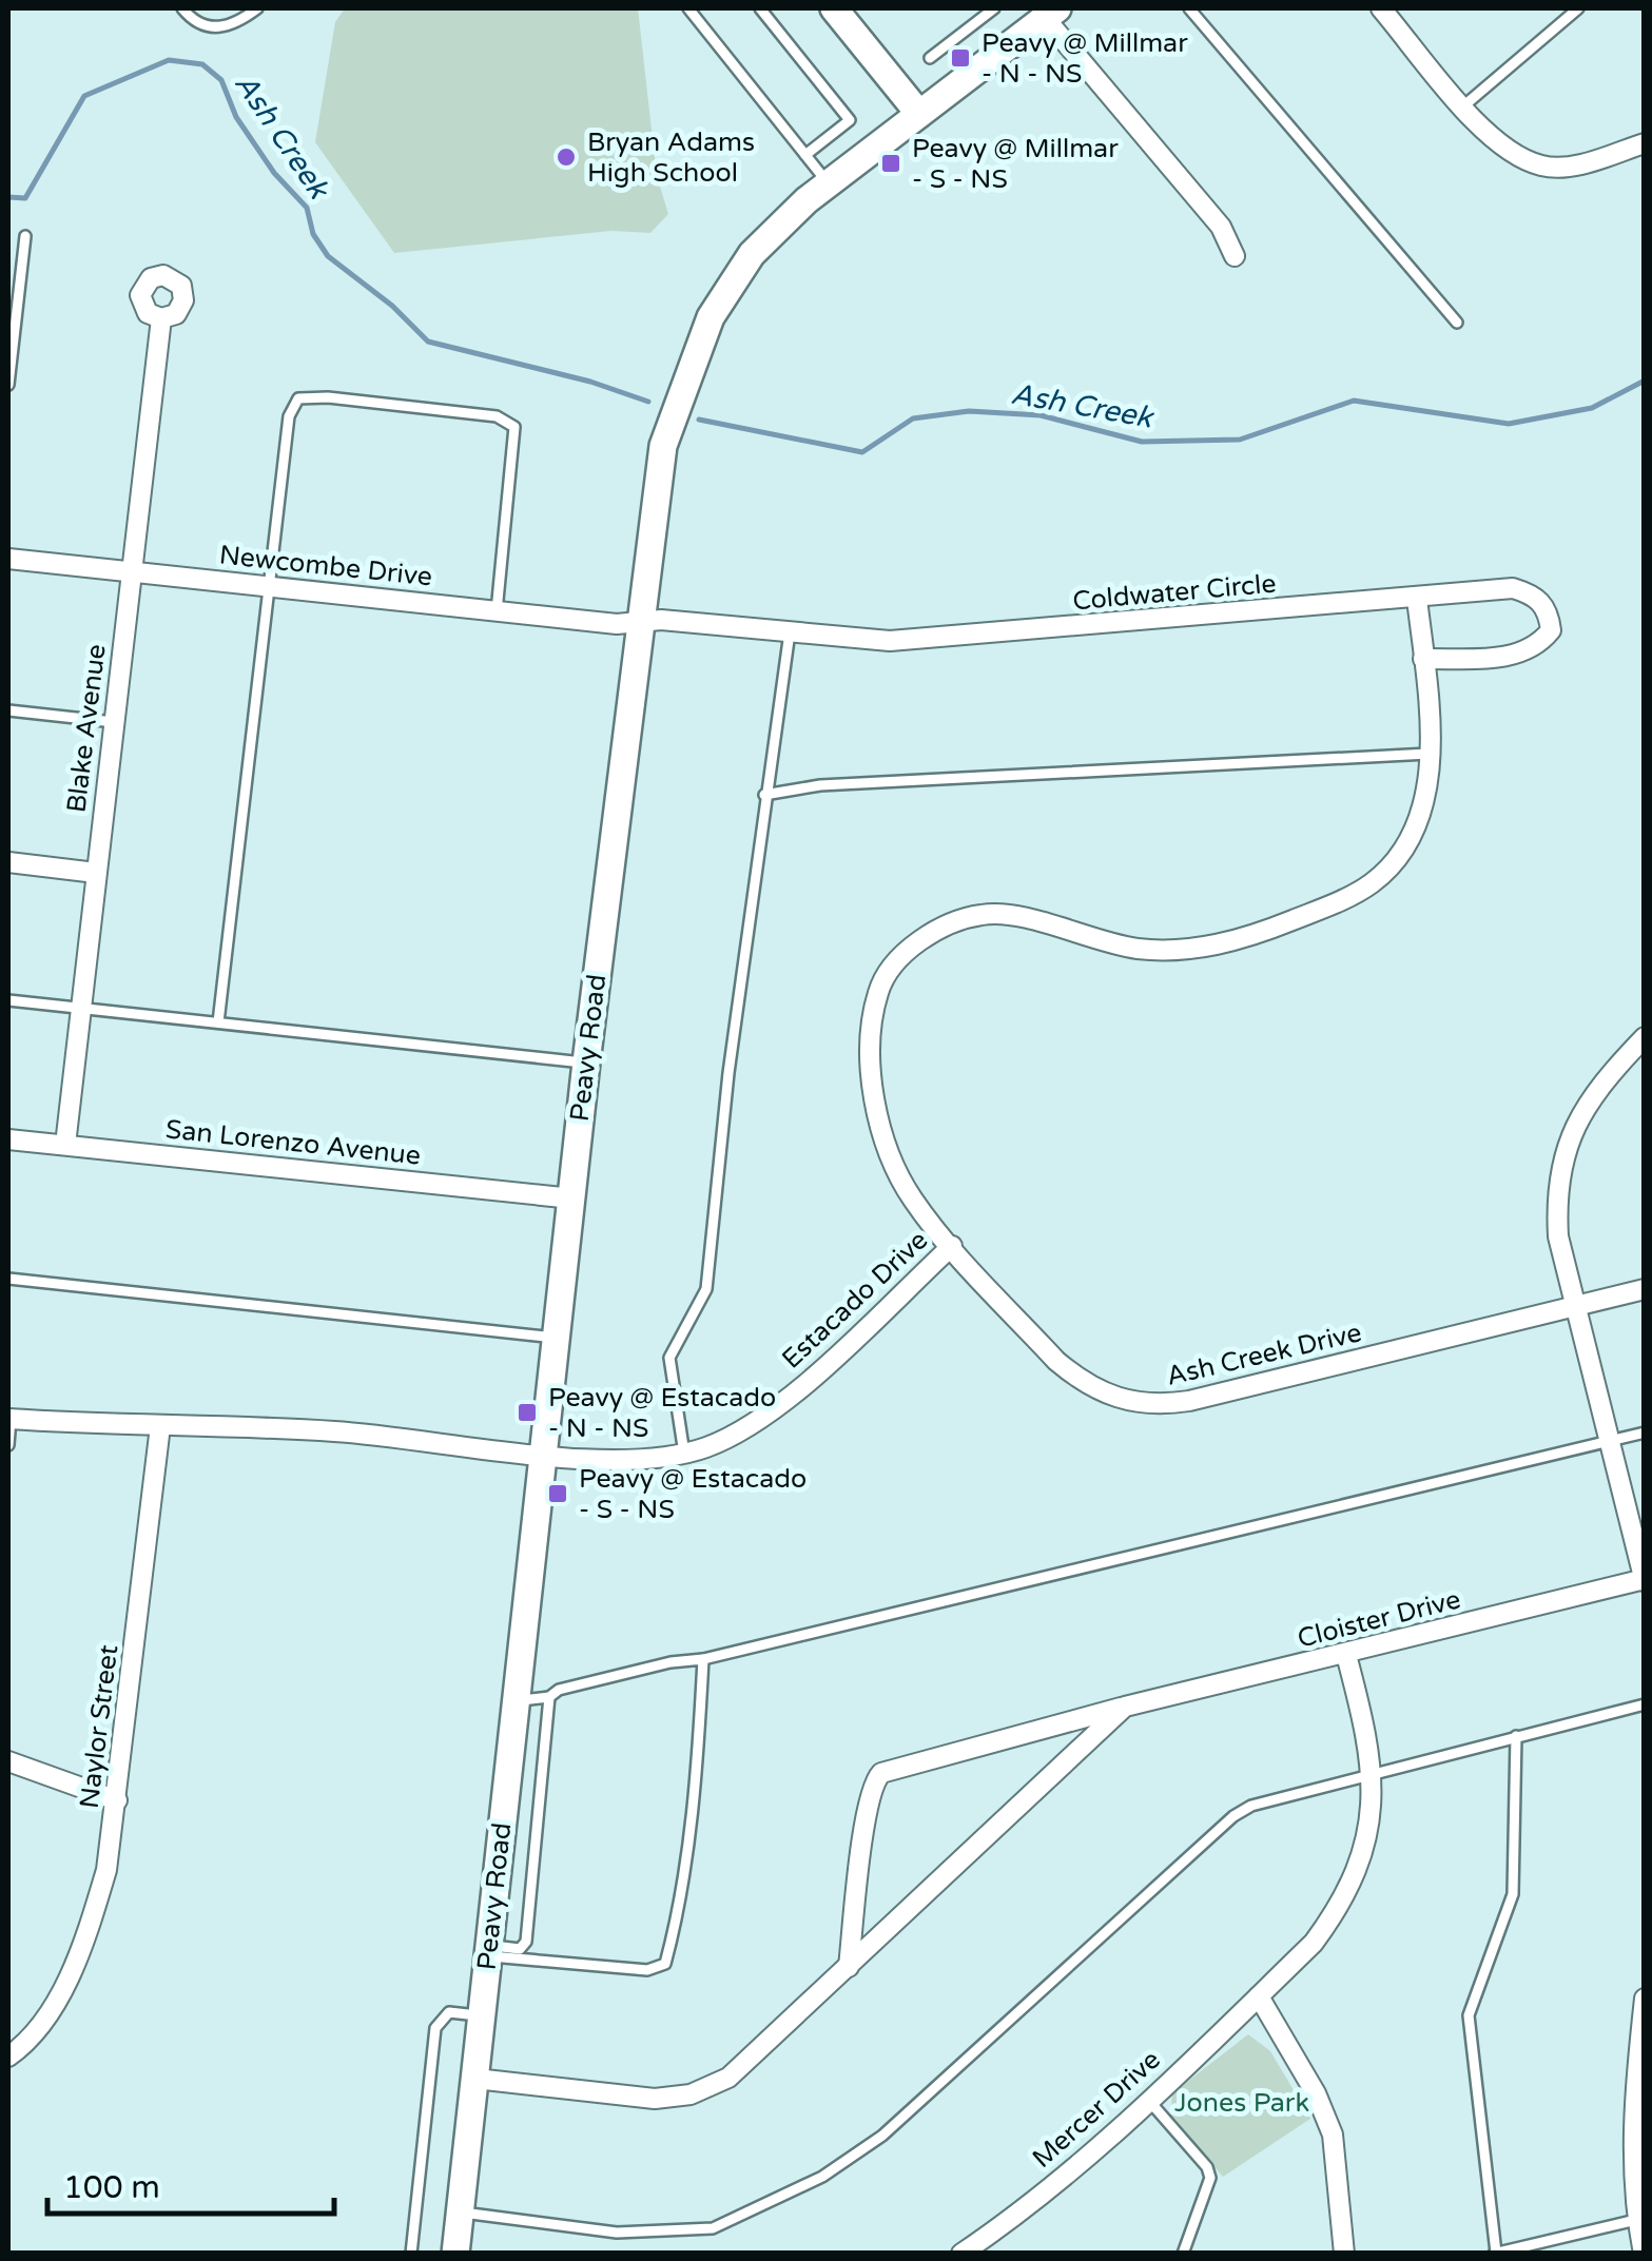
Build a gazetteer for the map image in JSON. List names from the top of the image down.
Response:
{
  "streets": {
    "street": [
      "Newcombe Drive",
      "Coldwater Circle",
      "Blake Avenue",
      "Peavy Road",
      "San Lorenzo Avenue",
      "Estacado Drive",
      "Ash Creek Drive",
      "Cloister Drive",
      "Naylor Street",
      "Mercer Drive"
    ]
  },
  "crossings": [
    ["Newcombe Drive", "Coldwater Circle"],
    ["Newcombe Drive", "Blake Avenue"],
    ["Newcombe Drive", "Peavy Road"],
    ["Coldwater Circle", "Peavy Road"],
    ["Coldwater Circle", "Estacado Drive"],
    ["Blake Avenue", "San Lorenzo Avenue"],
    ["Peavy Road", "San Lorenzo Avenue"],
    ["Peavy Road", "Estacado Drive"],
    ["Estacado Drive", "Ash Creek Drive"],
    ["Estacado Drive", "Naylor Street"],
    ["Cloister Drive", "Mercer Drive"]
  ],
  "water": ["Ash Creek"],
  "parks": ["Jones Park"],
  "places": {
    "transit": [
      "Peavy @ Millmar - N - NS",
      "Peavy @ Millmar - S - NS",
      "Peavy @ Estacado - N - NS",
      "Peavy @ Estacado - S - NS"
    ],
    "other": ["Bryan Adams High School"]
  },
  "scale_bar": "100 m"
}
